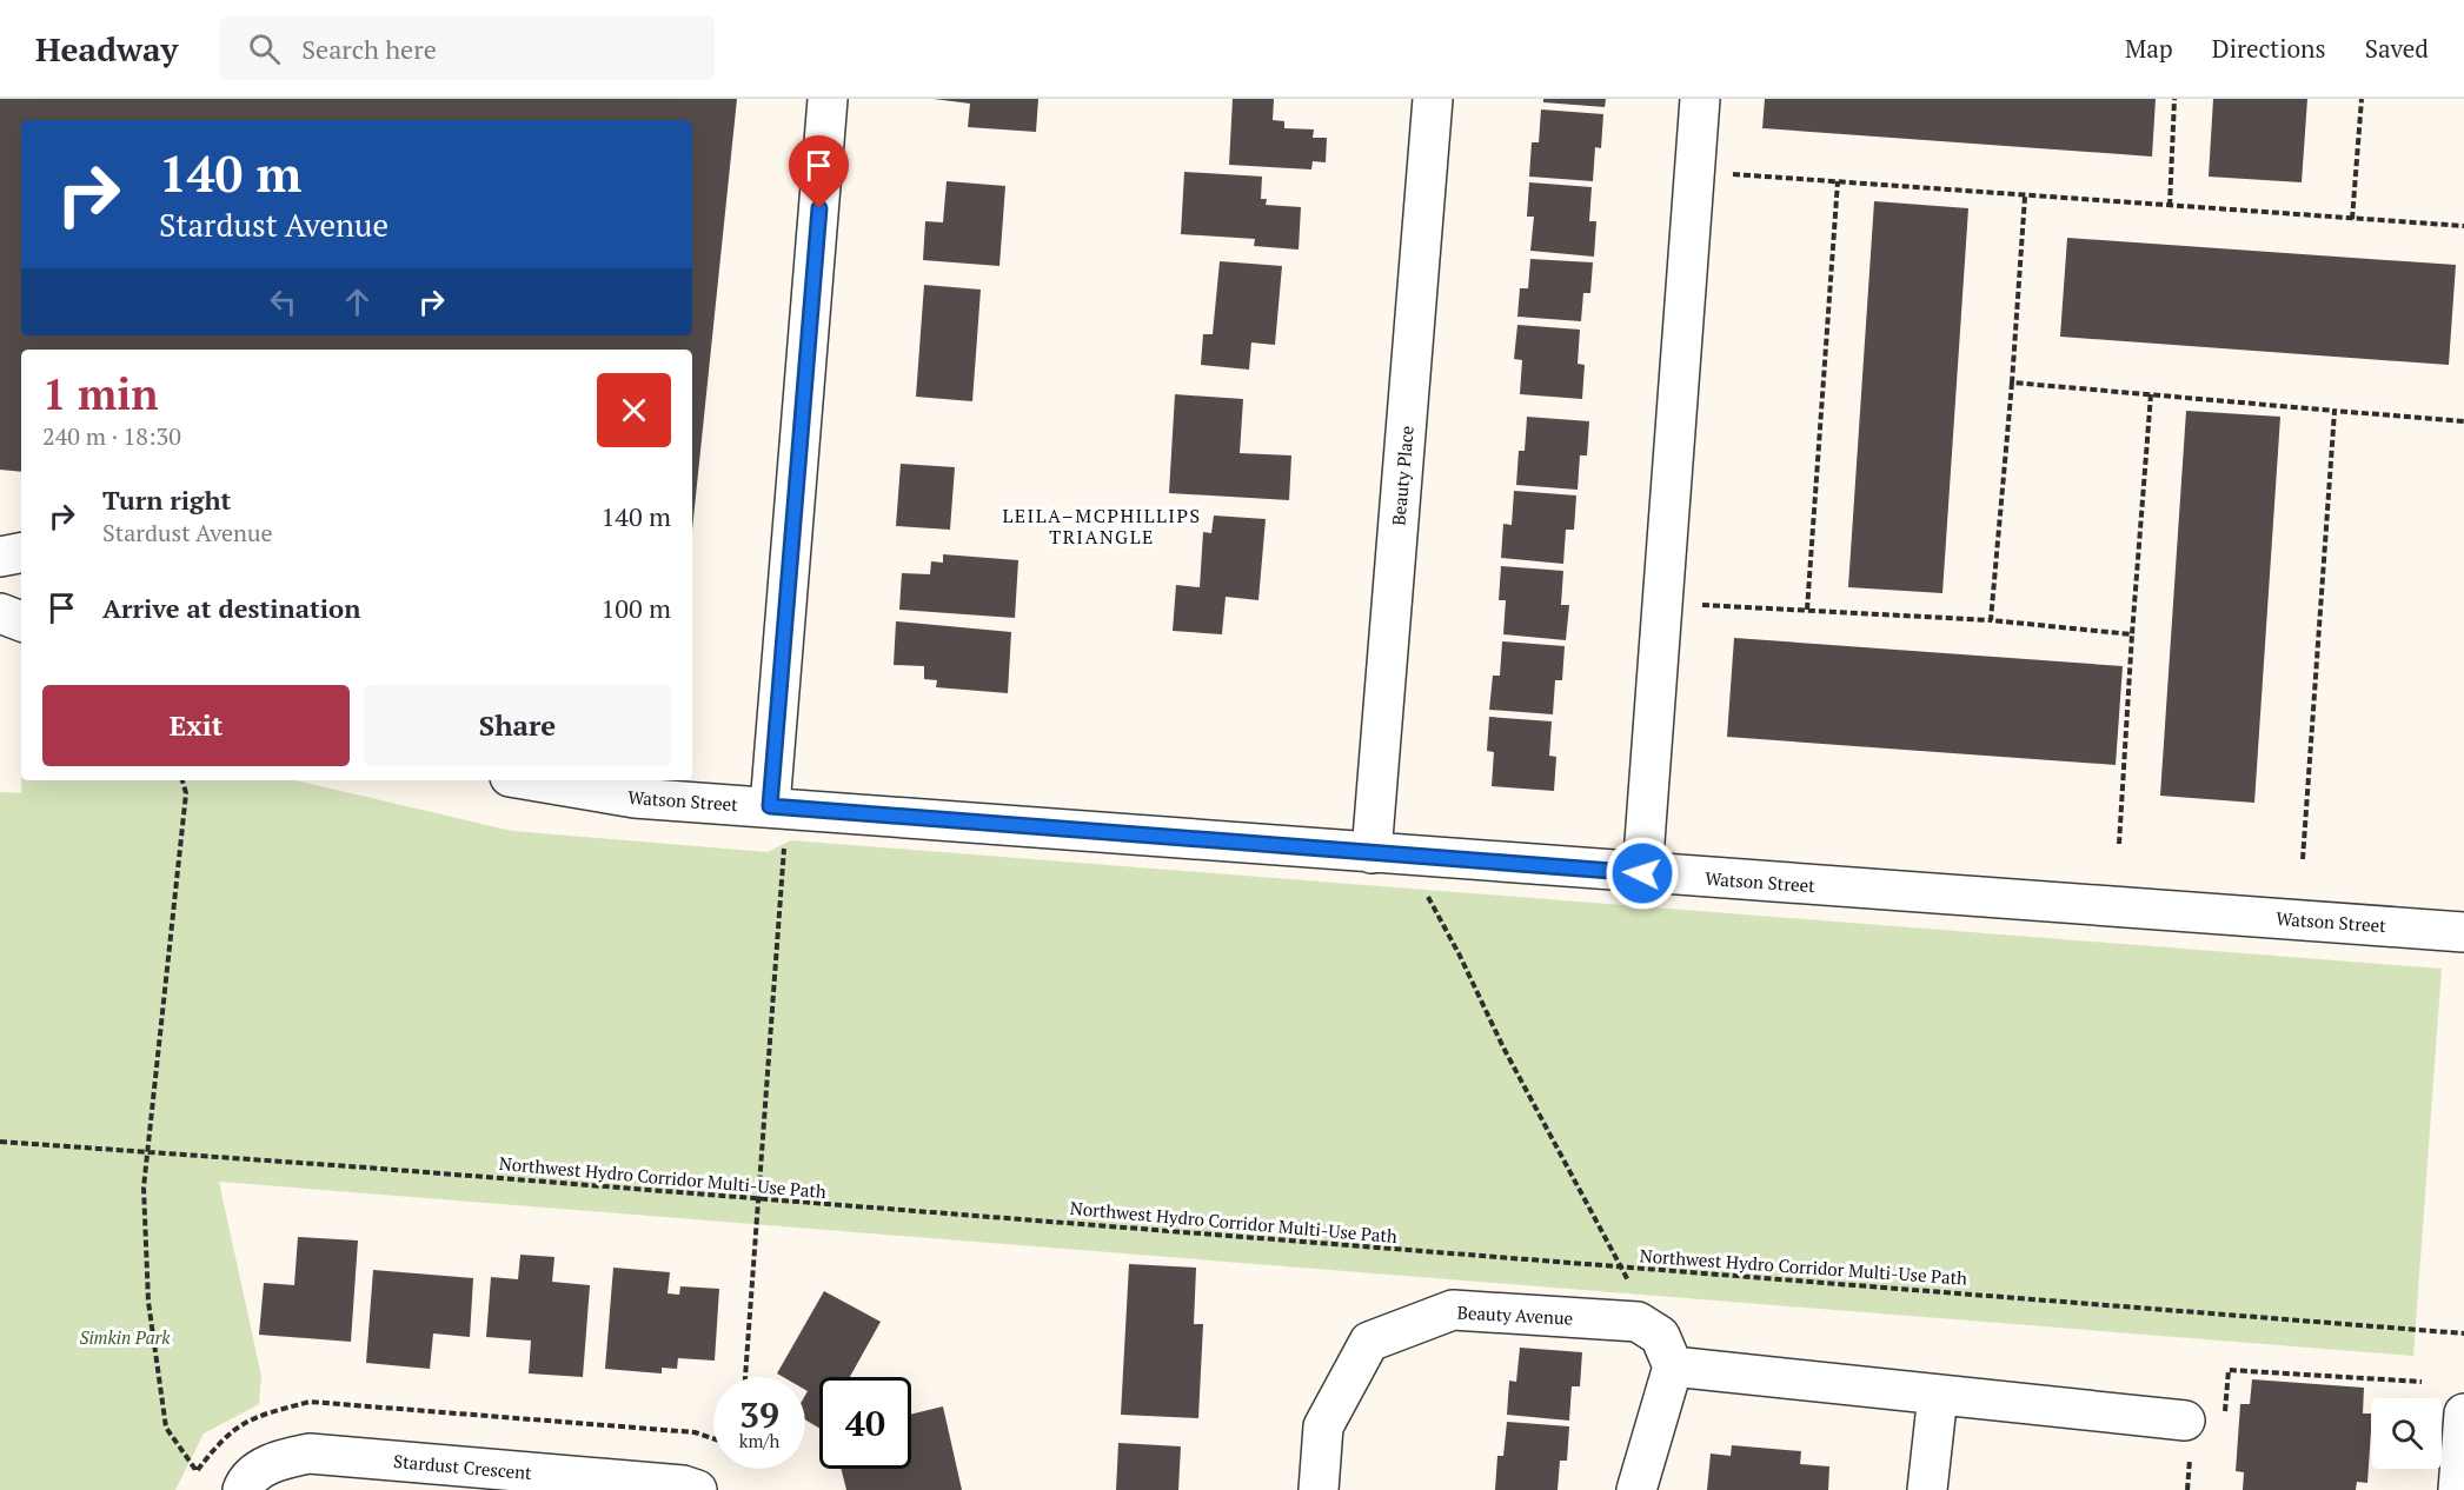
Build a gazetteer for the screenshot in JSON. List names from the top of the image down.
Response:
{
  "streets": {
    "street": [
      "Beauty Place",
      "Watson Street",
      "Beauty Avenue",
      "Stardust Crescent"
    ],
    "path": ["Northwest Hydro Corridor Multi-Use Path"]
  },
  "crossings": [
    ["Beauty Place", "Watson Street"]
  ],
  "districts": ["LEILA–MCPHILLIPS TRIANGLE"],
  "parks": ["Simkin Park"],
  "page": {
    "header": "Headway",
    "search": "Search here",
    "nav": ["Map", "Directions", "Saved"],
    "turn": ["140 m", "Stardust Avenue"],
    "heading": ["1 min", "240 m · 18:30"],
    "list": [
      {
        "name": "Turn right",
        "note": "Stardust Avenue",
        "value": "140 m"
      },
      {
        "name": "Arrive at destination",
        "value": "100 m"
      }
    ],
    "buttons": ["Exit", "Share"],
    "speed": "39 km/h",
    "limit": "40"
  }
}
